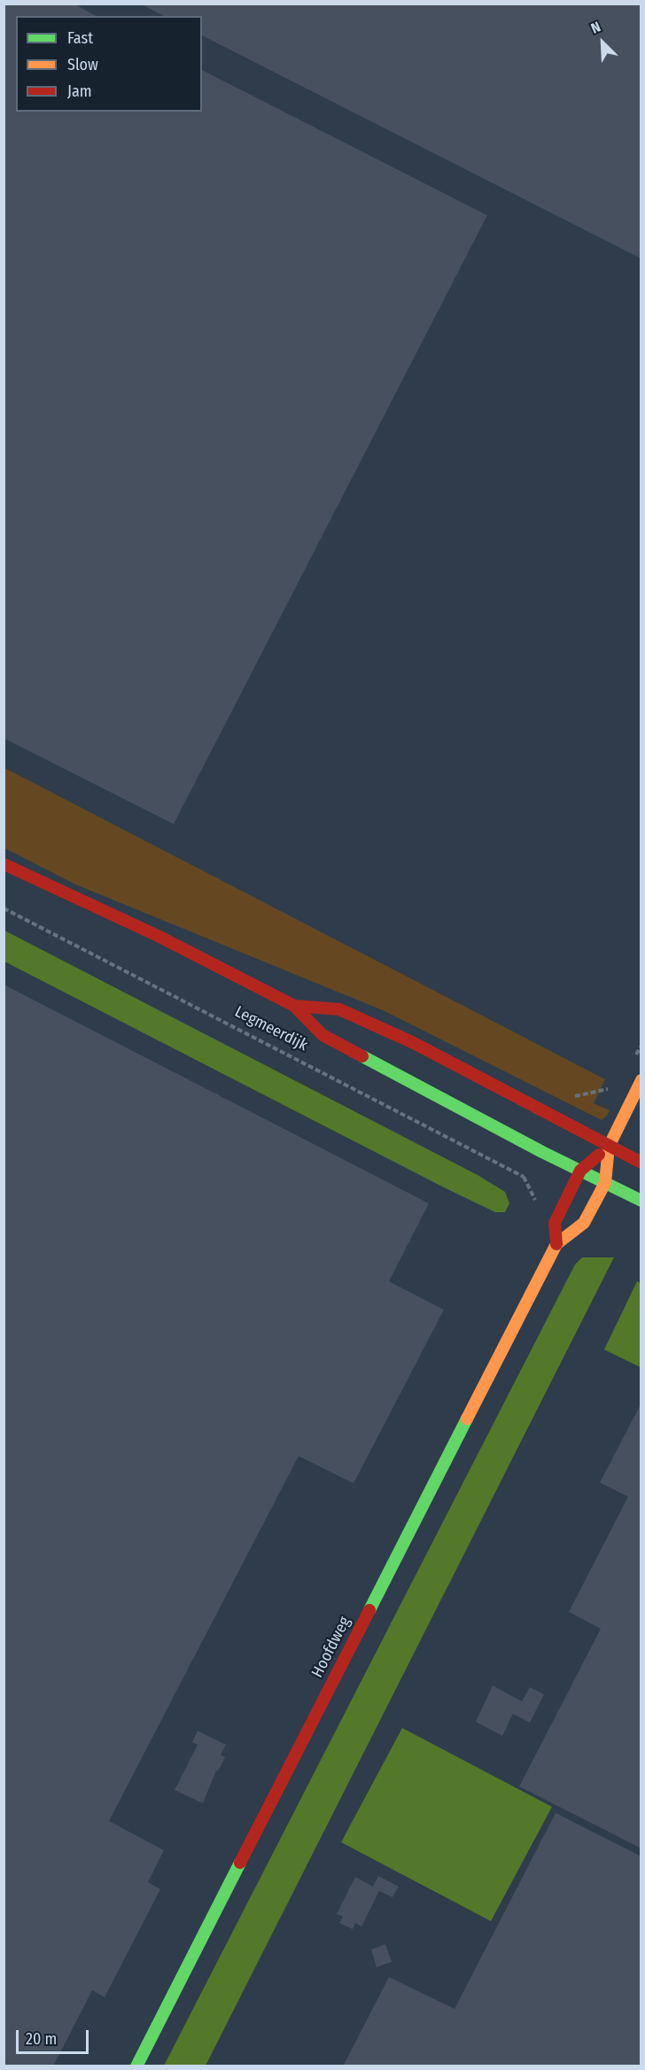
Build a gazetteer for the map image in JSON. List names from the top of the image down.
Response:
{
  "streets": {
    "main road": ["Legmeerdijk", "Hoofdweg"]
  },
  "crossings": [
    ["Legmeerdijk", "Hoofdweg"]
  ],
  "legend": ["Fast", "Slow", "Jam"],
  "scale_bar": "20 m",
  "north": "top left"
}
